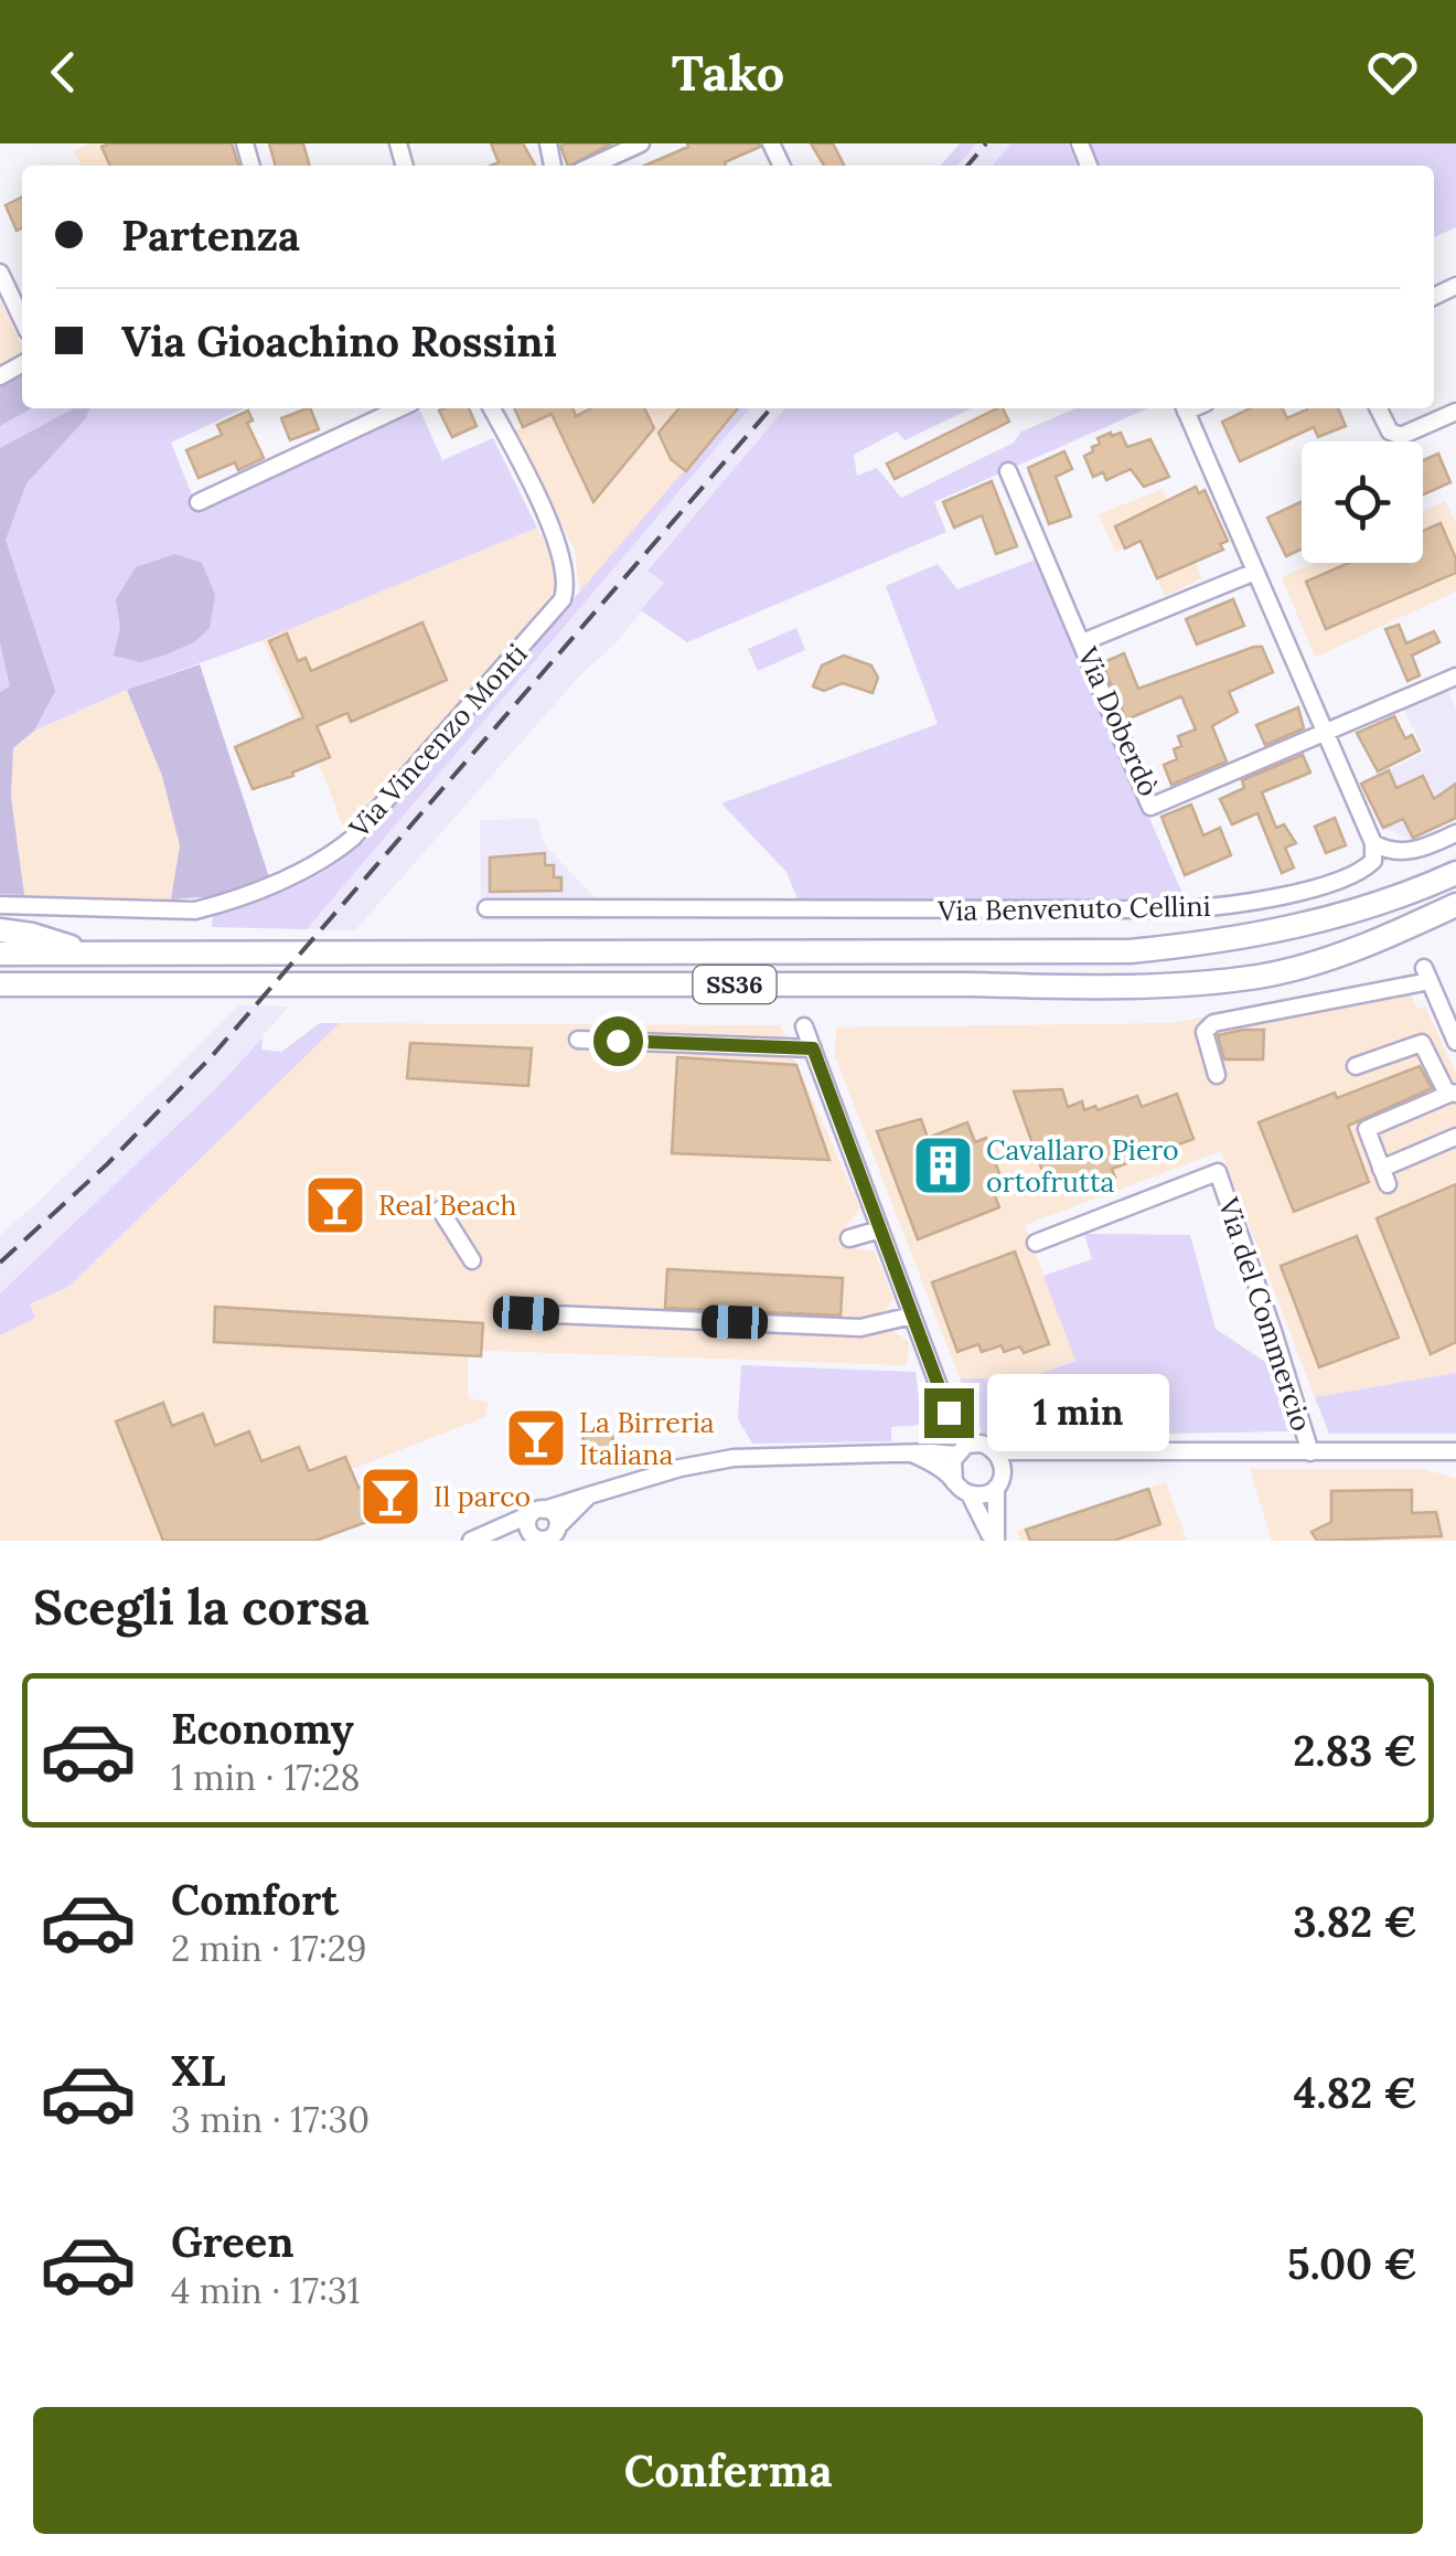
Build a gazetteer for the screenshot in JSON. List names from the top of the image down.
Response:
{
  "streets": {
    "highway": ["SS36"],
    "street": [
      "Via Doberdò",
      "Via Vincenzo Monti",
      "Via Benvenuto Cellini",
      "Via del Commercio"
    ]
  },
  "places": {
    "building": ["Cavallaro Piero ortofrutta"],
    "bar": ["Real Beach", "La Birreria Italiana", "Il parco"]
  },
  "page": {
    "header": "Tako",
    "banner": ["Partenza", "Via Gioachino Rossini"],
    "bubble": "1 min",
    "heading": "Scegli la corsa",
    "list": [
      {
        "name": "Economy",
        "note": "1 min · 17:28",
        "value": "2.83 €"
      },
      {
        "name": "Comfort",
        "note": "2 min · 17:29",
        "value": "3.82 €"
      },
      {
        "name": "XL",
        "note": "3 min · 17:30",
        "value": "4.82 €"
      },
      {
        "name": "Green",
        "note": "4 min · 17:31",
        "value": "5.00 €"
      }
    ],
    "buttons": "Conferma"
  }
}
